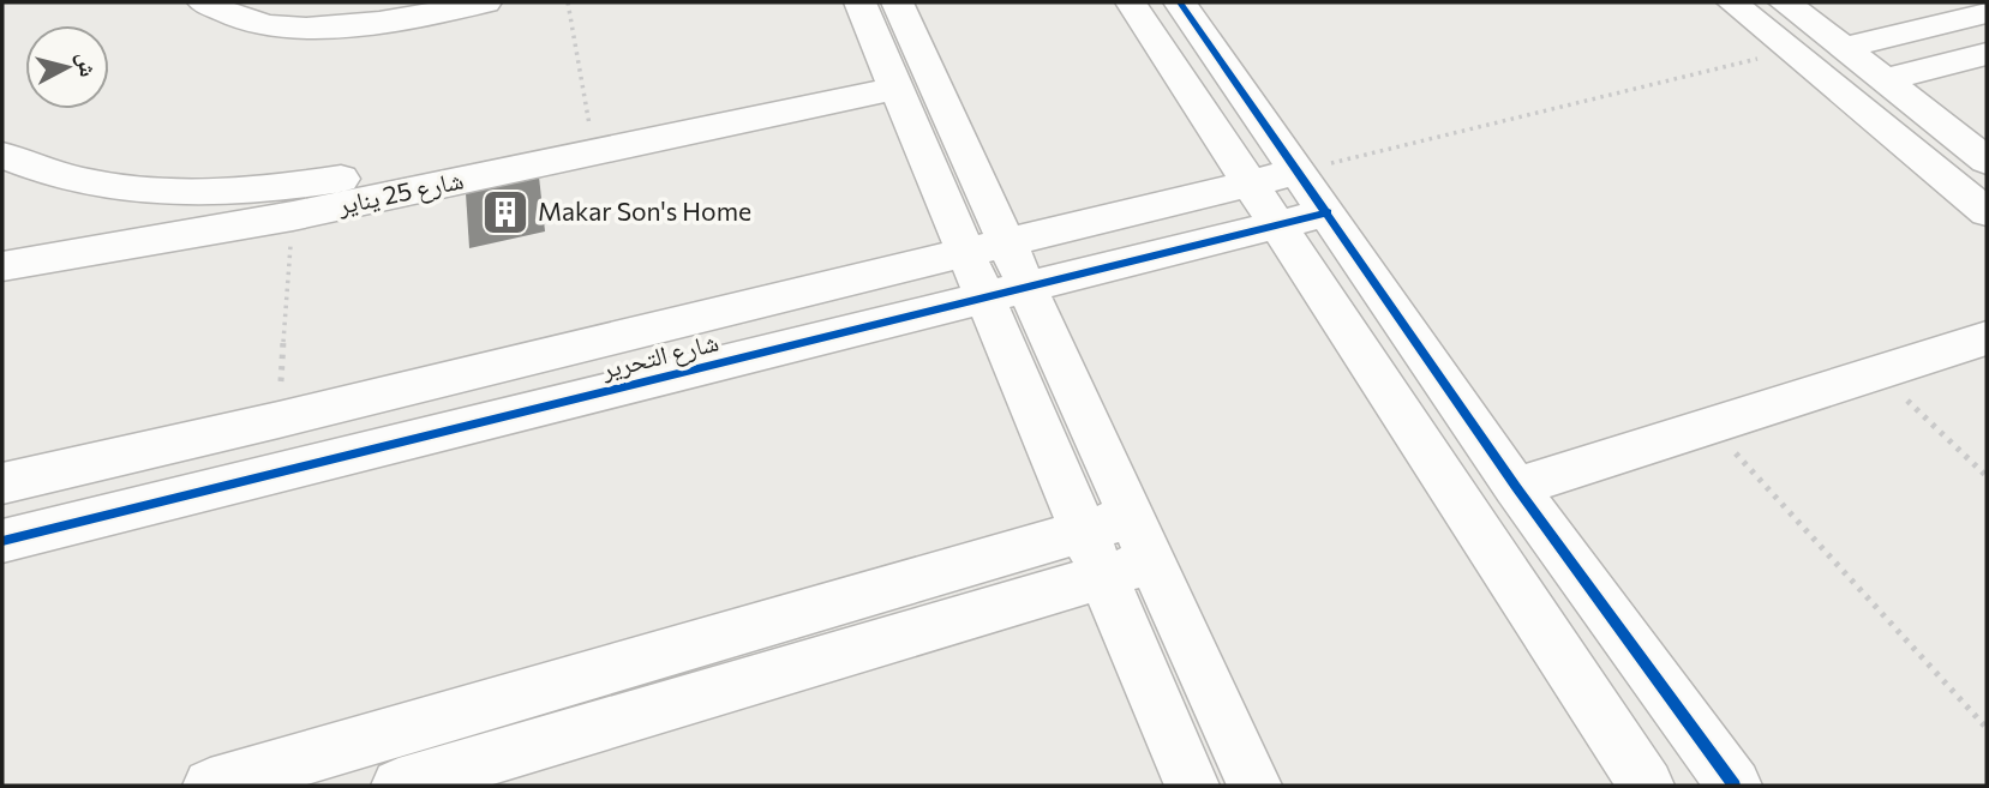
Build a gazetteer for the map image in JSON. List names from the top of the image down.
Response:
{
  "streets": {
    "street": ["شارع 25 يناير", "شارع التحرير"]
  },
  "places": {
    "building": ["Makar Son's Home"]
  },
  "north": "right"
}
